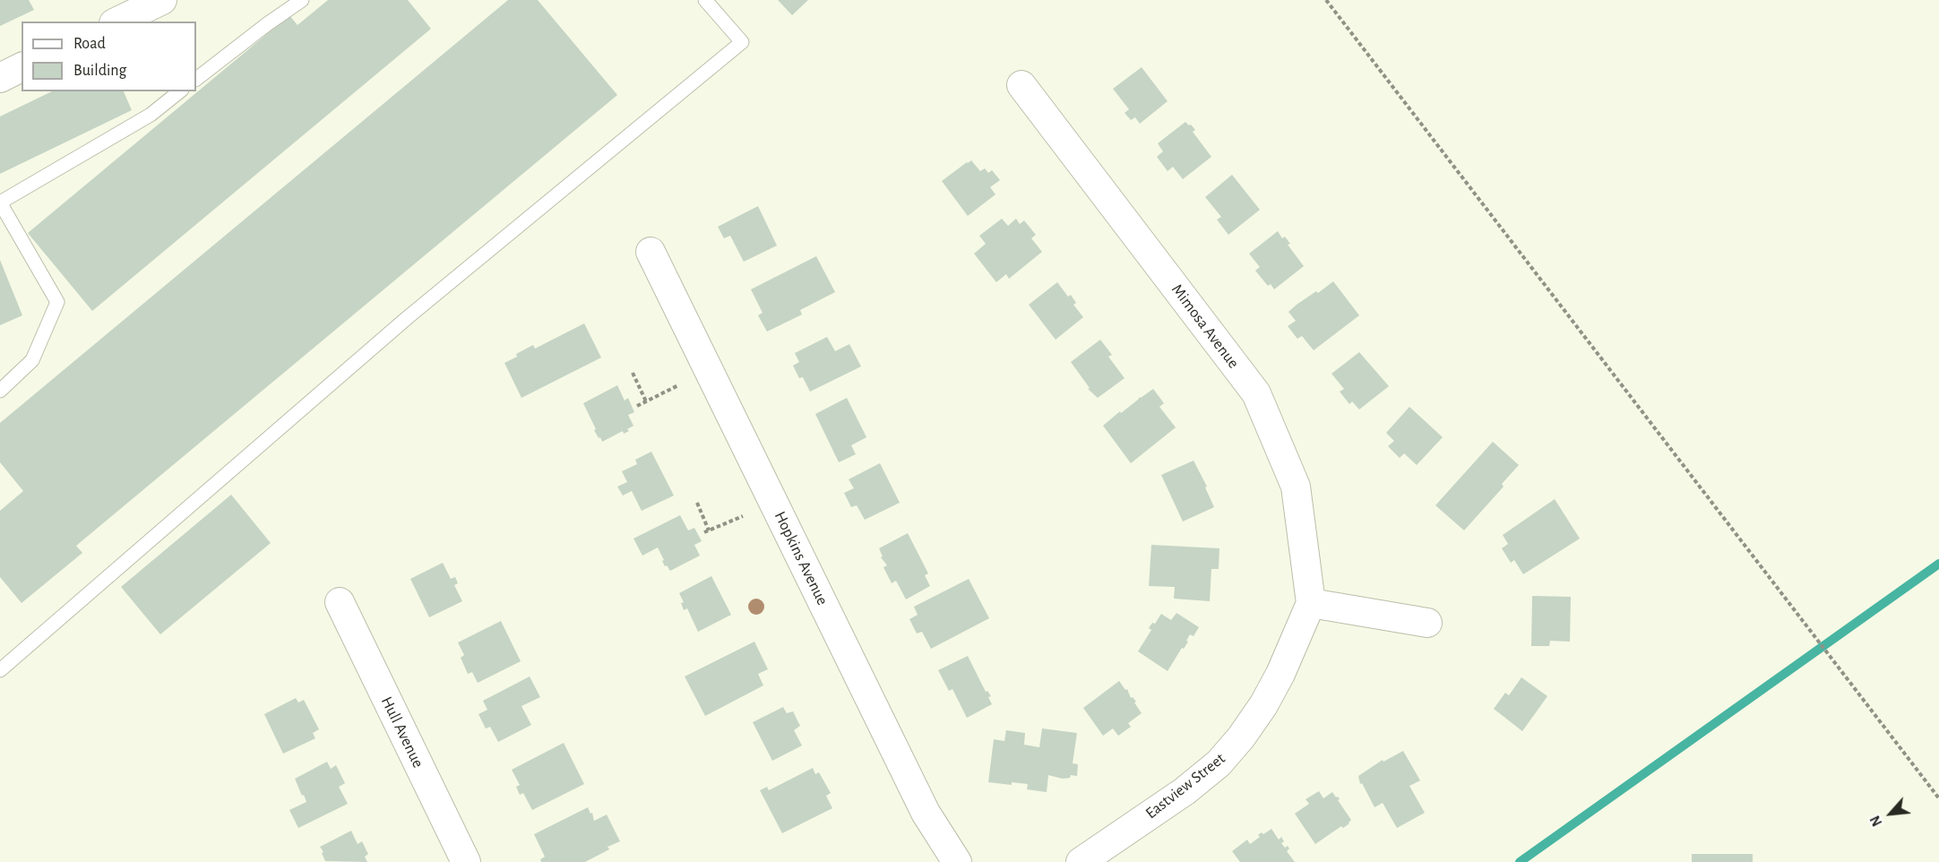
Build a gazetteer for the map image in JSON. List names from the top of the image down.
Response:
{
  "streets": {
    "street": [
      "Mimosa Avenue",
      "Hopkins Avenue",
      "Hull Avenue",
      "Eastview Street"
    ]
  },
  "crossings": [
    ["Mimosa Avenue", "Eastview Street"]
  ],
  "legend": ["Road", "Building"],
  "north": "bottom left"
}
